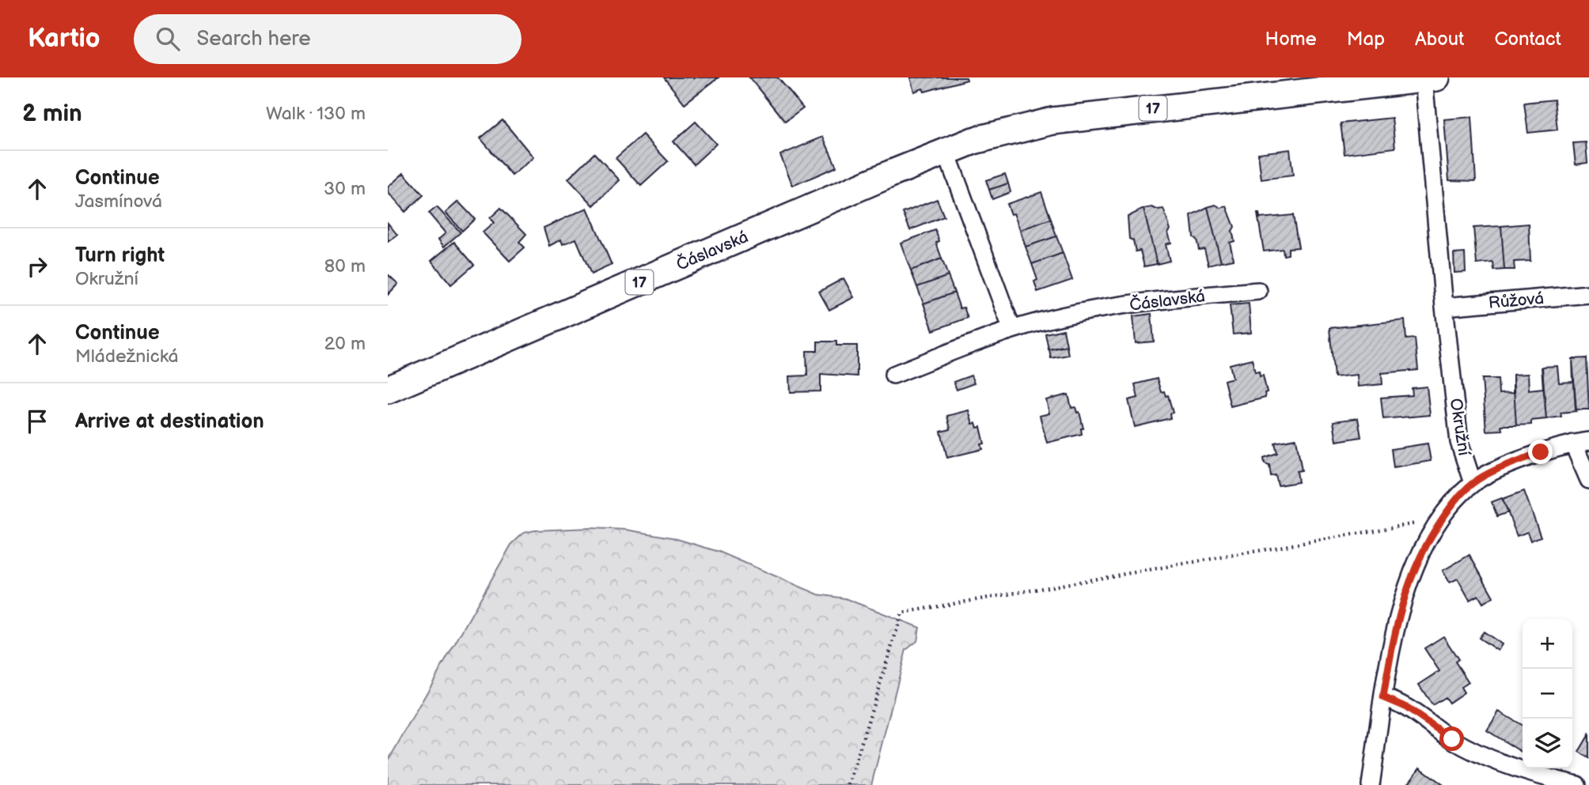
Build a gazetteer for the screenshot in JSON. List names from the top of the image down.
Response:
{
  "streets": {
    "main road": ["17", "Čáslavská"],
    "street": ["Růžová", "Okružní"]
  },
  "crossings": [
    ["Čáslavská", "Okružní"],
    ["Růžová", "Okružní"]
  ],
  "page": {
    "header": "Kartio",
    "search": "Search here",
    "nav": [
      "Home",
      "Map",
      "About",
      "Contact"
    ],
    "heading": ["2 min", "Walk · 130 m"],
    "list": [
      ["Continue", "Jasmínová", "30 m"],
      ["Turn right", "Okružní", "80 m"],
      ["Continue", "Mládežnická", "20 m"],
      "Arrive at destination"
    ],
    "map_buttons": ["+", "−"]
  }
}
